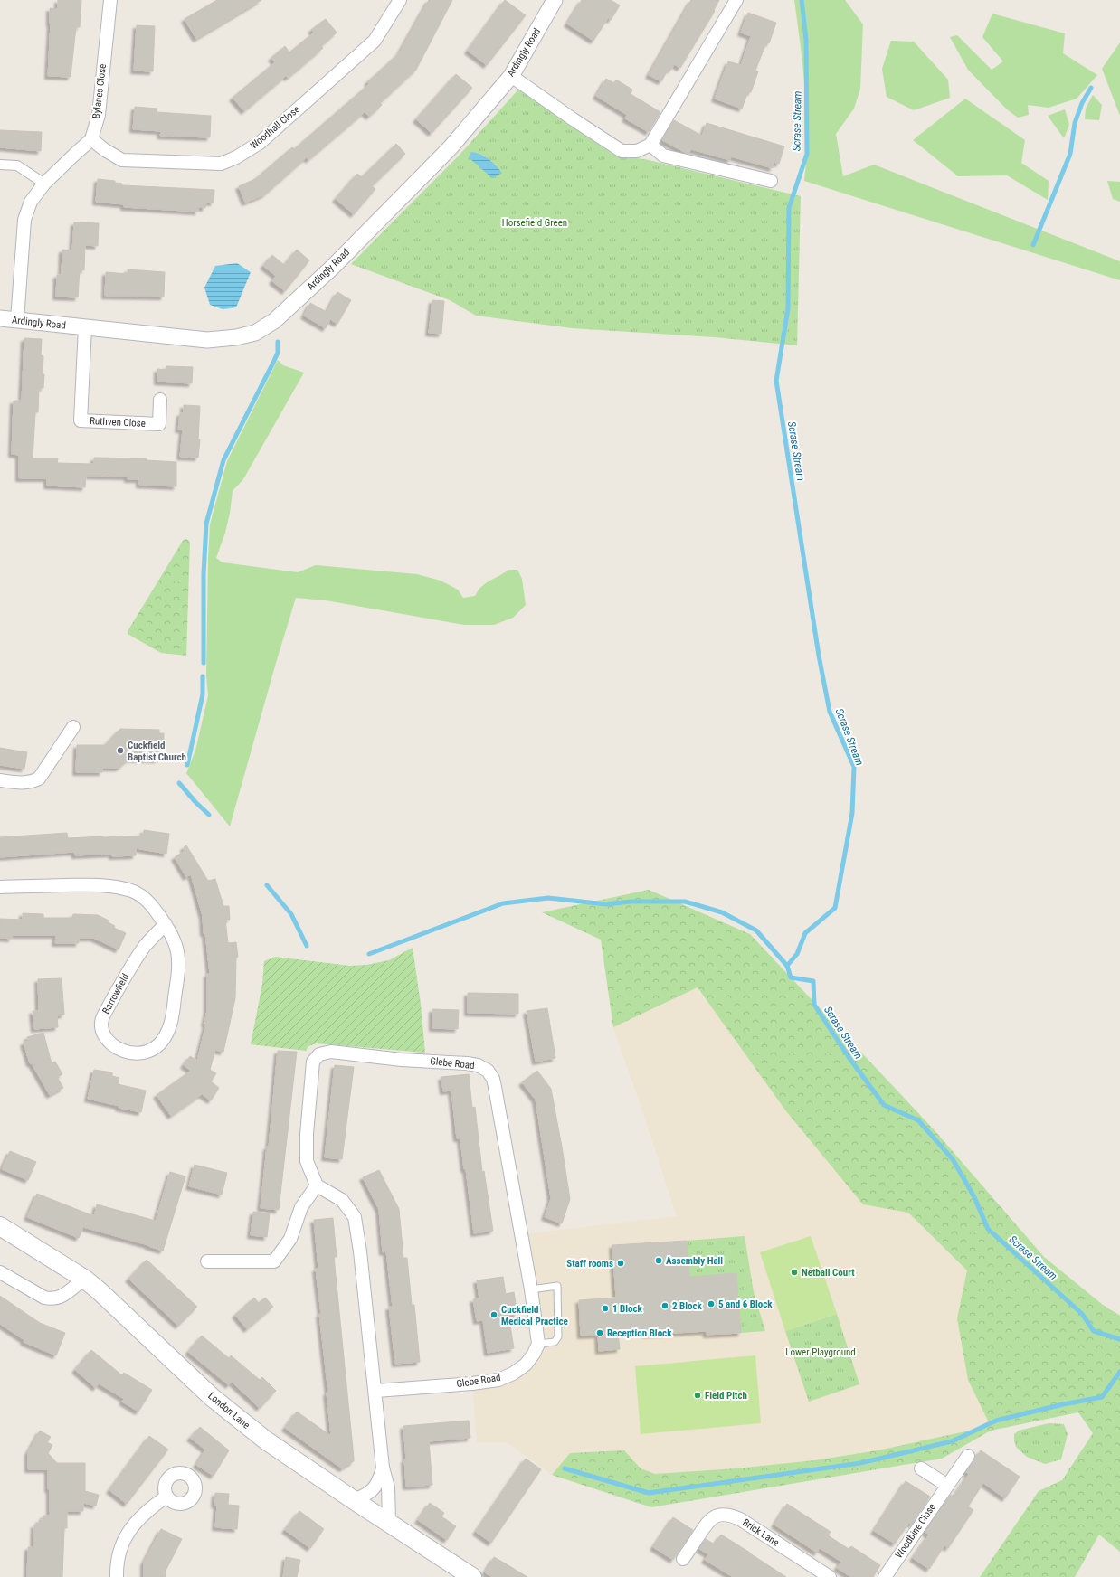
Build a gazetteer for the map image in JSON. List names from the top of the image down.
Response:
{
  "streets": {
    "main road": ["London Lane"],
    "street": [
      "Ardingly Road",
      "Bylanes Close",
      "Woodhall Close",
      "Ruthven Close",
      "Barrowfield",
      "Glebe Road",
      "Woodbine Close",
      "Brick Lane"
    ]
  },
  "crossings": [
    ["Ardingly Road", "Ruthven Close"],
    ["Bylanes Close", "Woodhall Close"]
  ],
  "water": ["Scrase Stream"],
  "parks": ["Horsefield Green", "Lower Playground"],
  "places": [
    "Cuckfield Baptist Church",
    "Assembly Hall",
    "Staff rooms",
    "Netball Court",
    "5 and 6 Block",
    "2 Block",
    "1 Block",
    "Cuckfield Medical Practice",
    "Reception Block",
    "Field Pitch"
  ]
}
